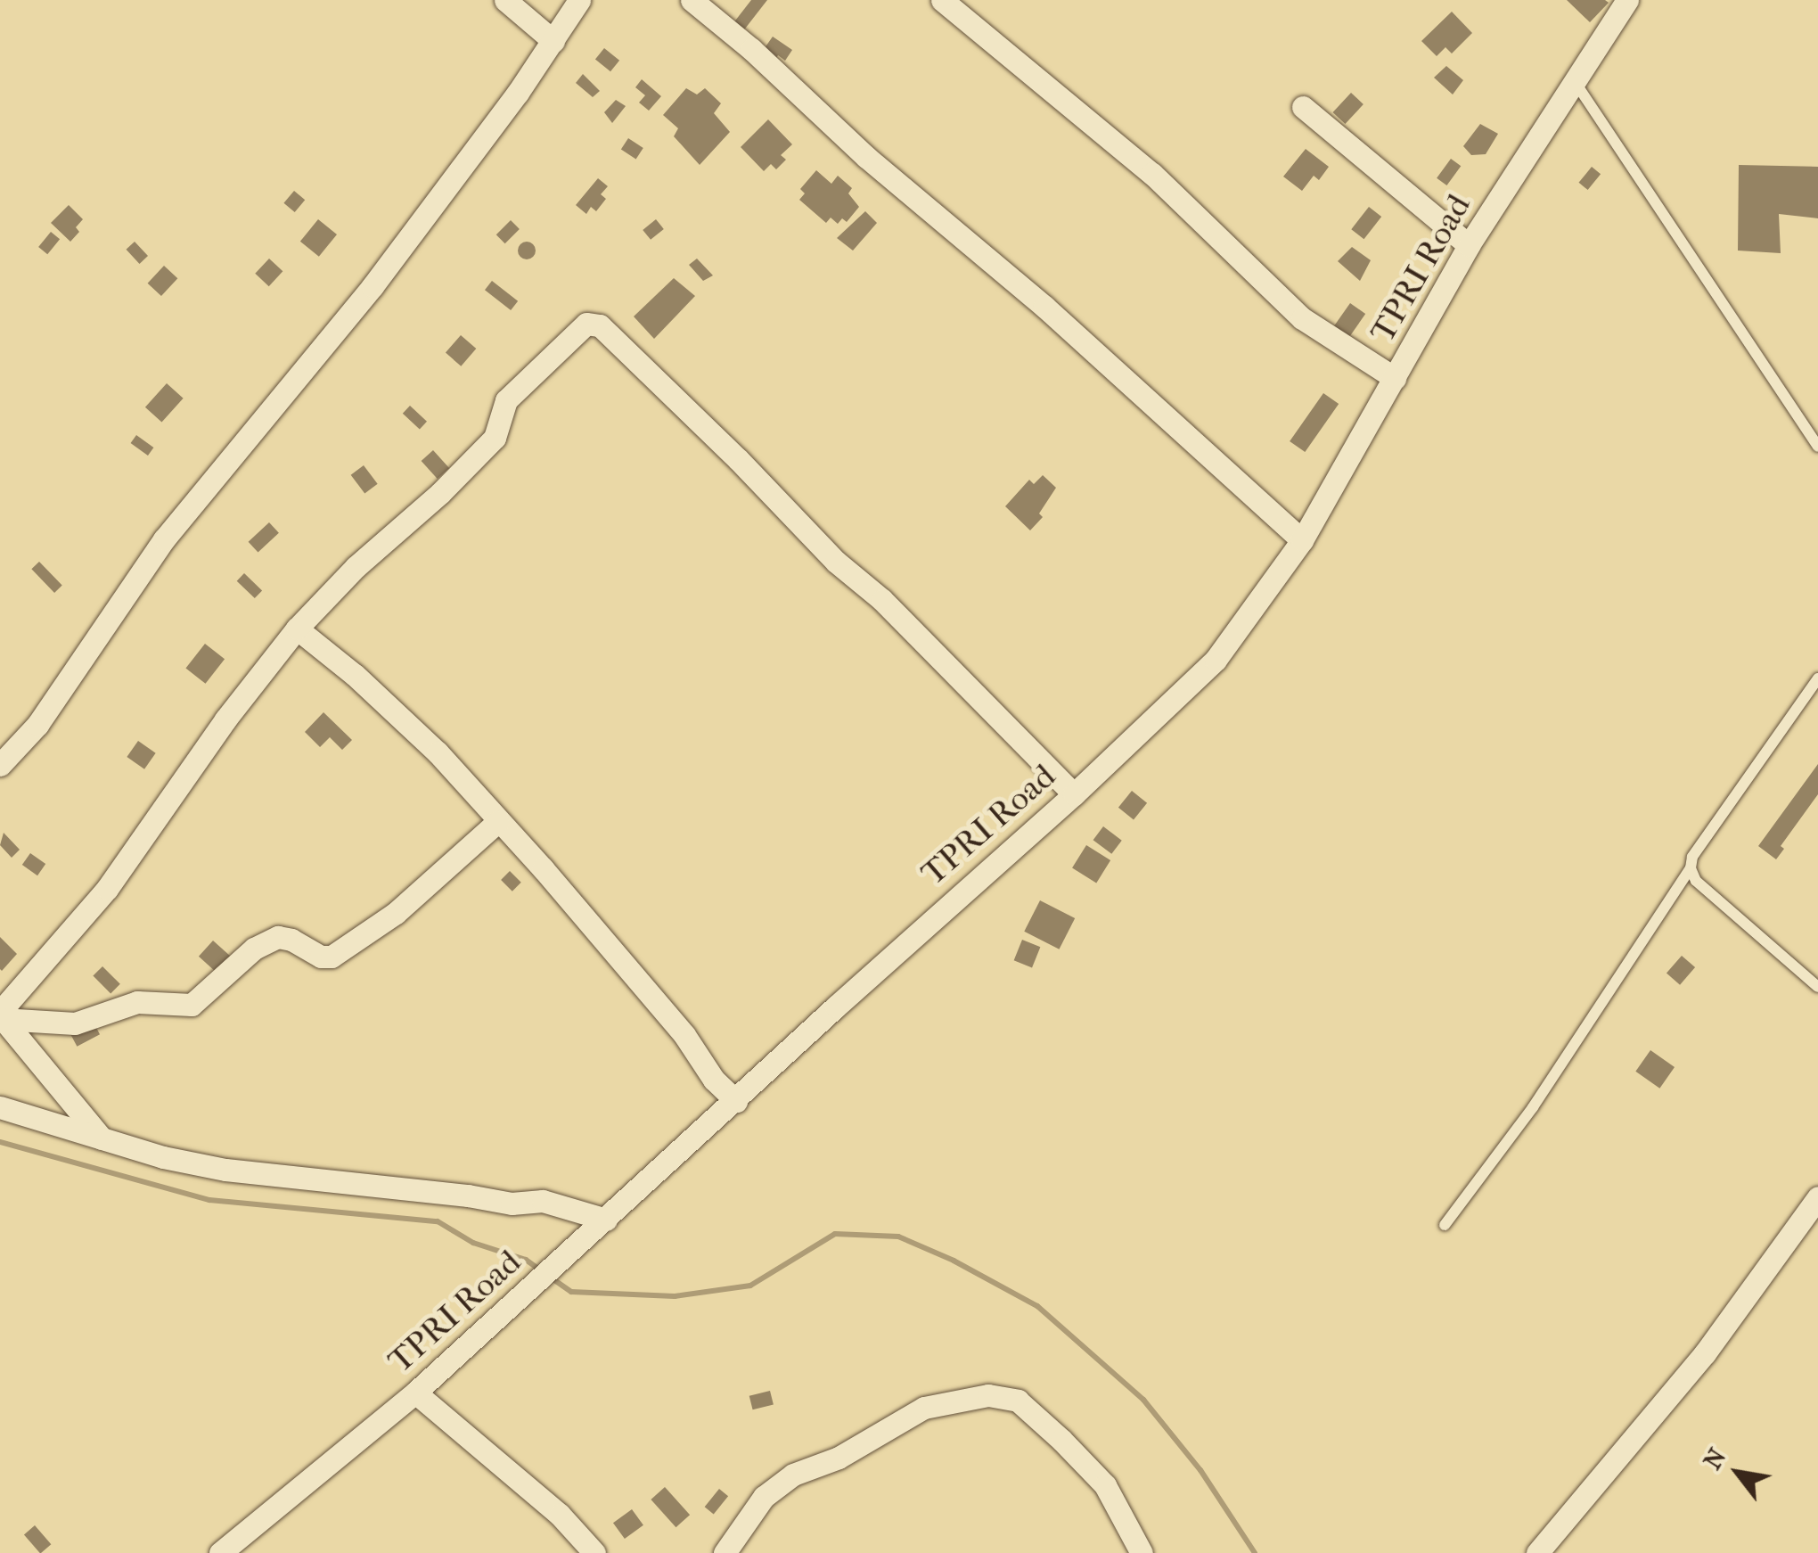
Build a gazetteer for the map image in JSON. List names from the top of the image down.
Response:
{
  "streets": {
    "street": ["TPRI Road"]
  },
  "north": "top left"
}
